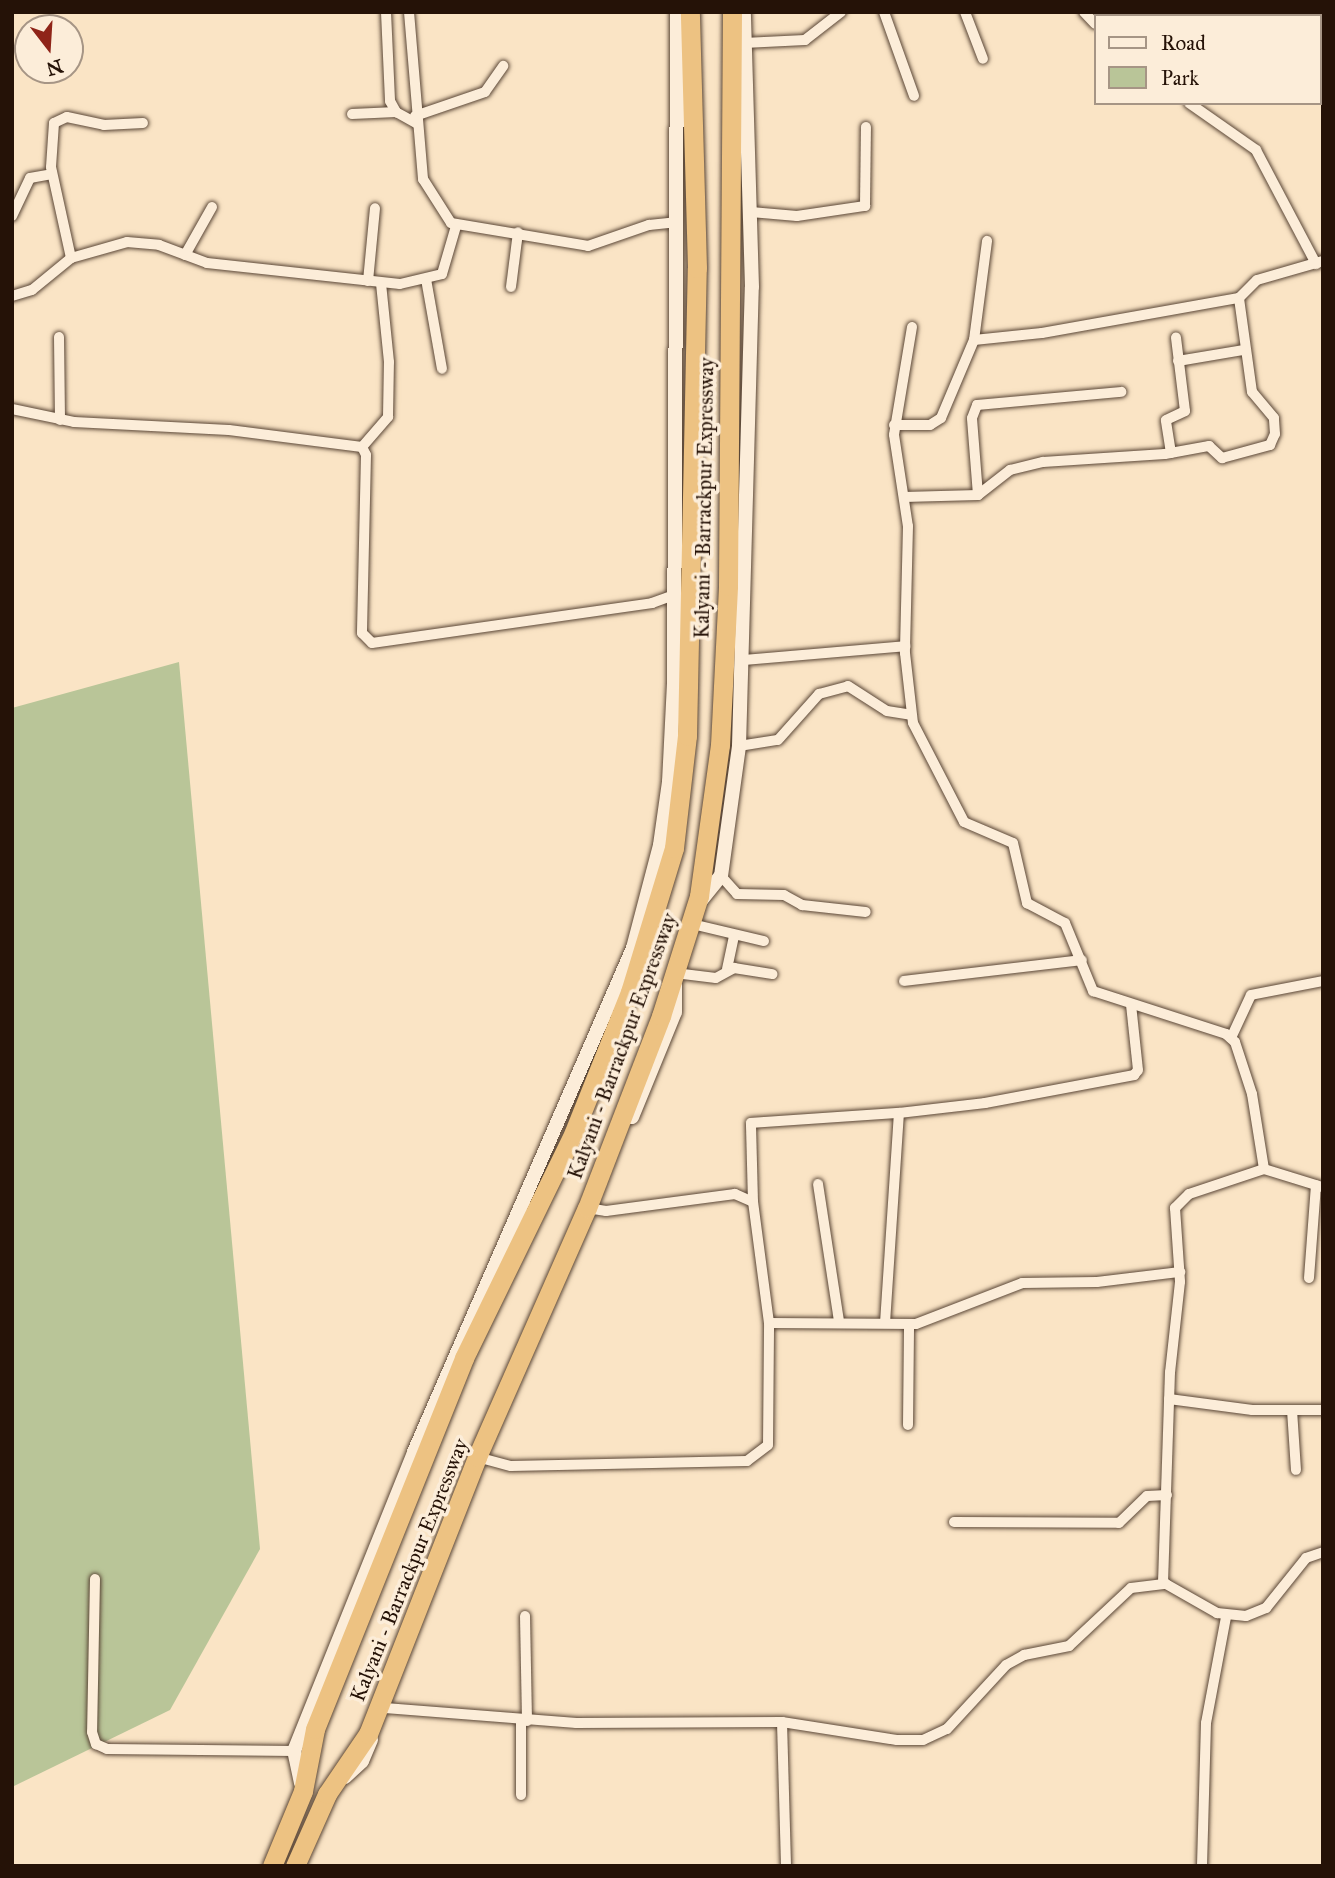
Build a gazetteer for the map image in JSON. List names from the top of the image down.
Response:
{
  "streets": {
    "highway": ["Kalyani - Barrackpur Expressway"]
  },
  "legend": ["Road", "Park"],
  "north": "bottom"
}
